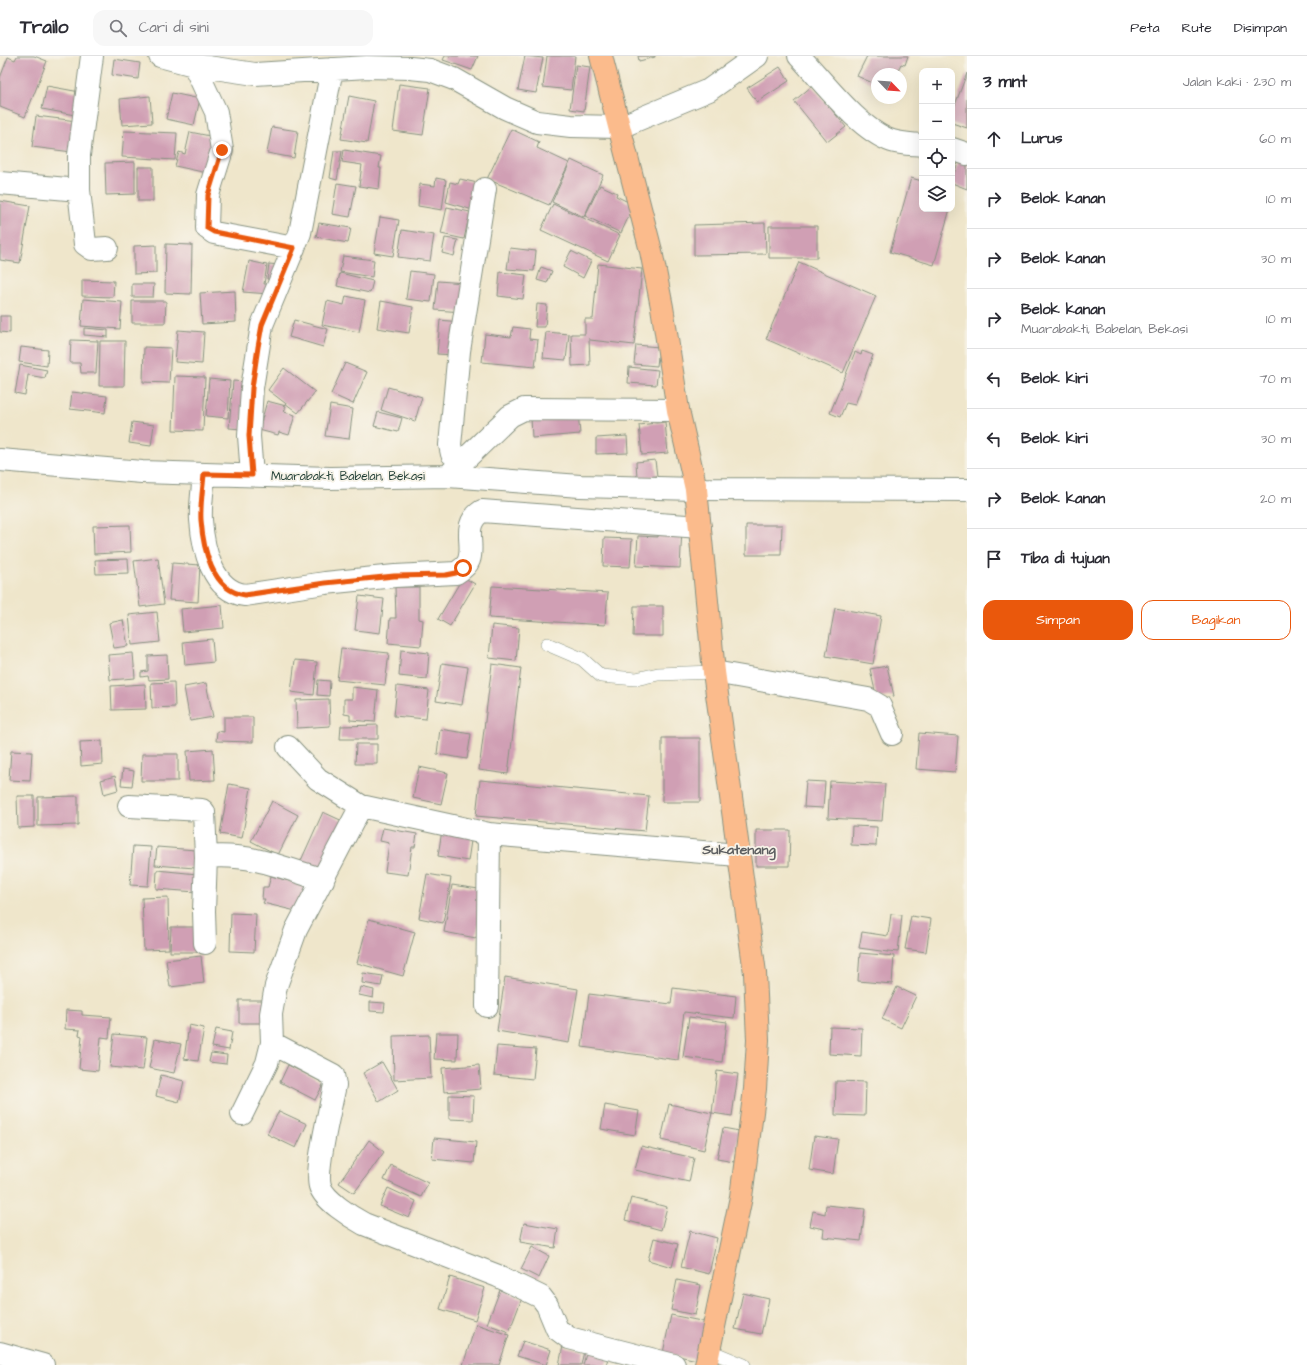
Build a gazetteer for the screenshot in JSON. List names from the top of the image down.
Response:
{
  "streets": {
    "street": ["Muarabakti, Babelan, Bekasi"]
  },
  "districts": ["Sukatenang"],
  "north": "bottom right",
  "page": {
    "header": "Trailo",
    "search": "Cari di sini",
    "nav": ["Peta", "Rute", "Disimpan"],
    "heading": ["3 mnt", "Jalan kaki · 230 m"],
    "map_buttons": ["+", "−"],
    "list": [
      ["Lurus", "60 m"],
      ["Belok kanan", "10 m"],
      ["Belok kanan", "30 m"],
      ["Belok kanan", "Muarabakti, Babelan, Bekasi", "10 m"],
      ["Belok kiri", "70 m"],
      ["Belok kiri", "30 m"],
      ["Belok kanan", "20 m"],
      "Tiba di tujuan"
    ],
    "buttons": ["Simpan", "Bagikan"]
  }
}
